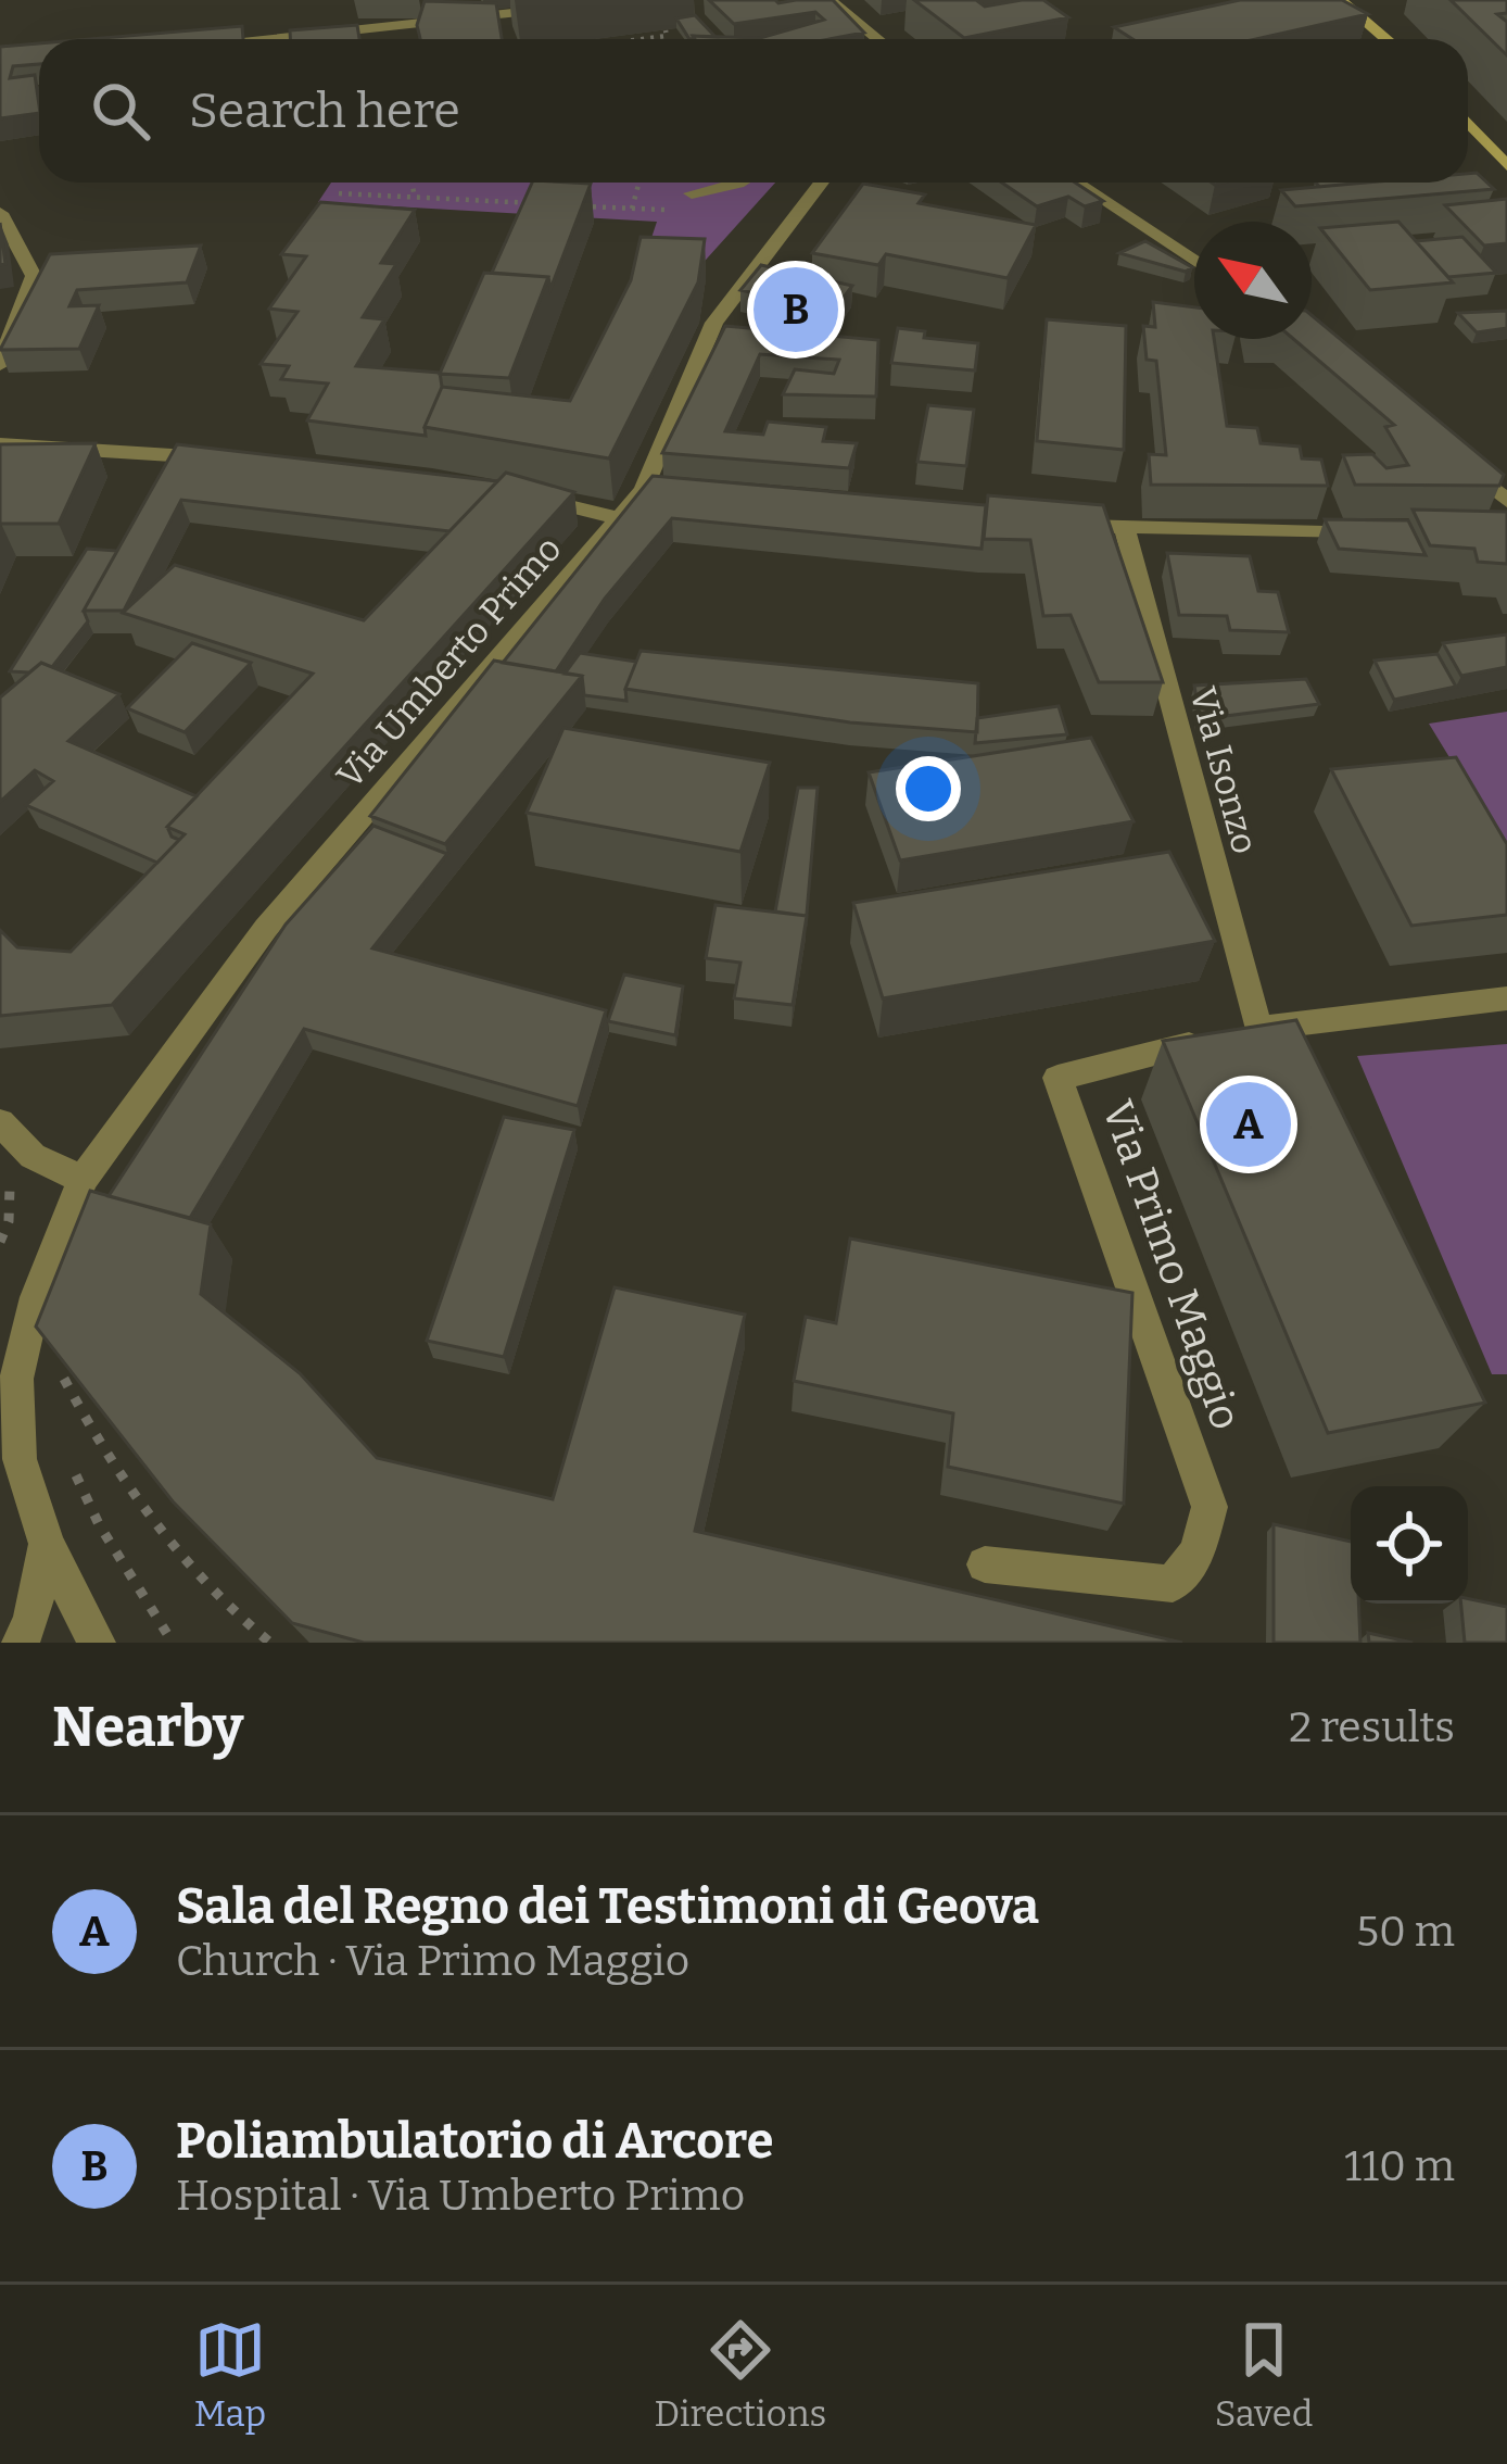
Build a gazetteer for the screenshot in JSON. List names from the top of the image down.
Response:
{
  "streets": {
    "street": ["Via Umberto Primo", "Via Isonzo", "Via Primo Maggio"]
  },
  "crossings": [
    ["Via Isonzo", "Via Primo Maggio"]
  ],
  "north": "top left",
  "page": {
    "search": "Search here",
    "pins": ["B", "A"],
    "heading": ["Nearby", "2 results"],
    "list": [
      {
        "mark": "A",
        "name": "Sala del Regno dei Testimoni di Geova",
        "note": "Church · Via Primo Maggio",
        "value": "50 m"
      },
      {
        "mark": "B",
        "name": "Poliambulatorio di Arcore",
        "note": "Hospital · Via Umberto Primo",
        "value": "110 m"
      }
    ],
    "nav": ["Map", "Directions", "Saved"]
  }
}
